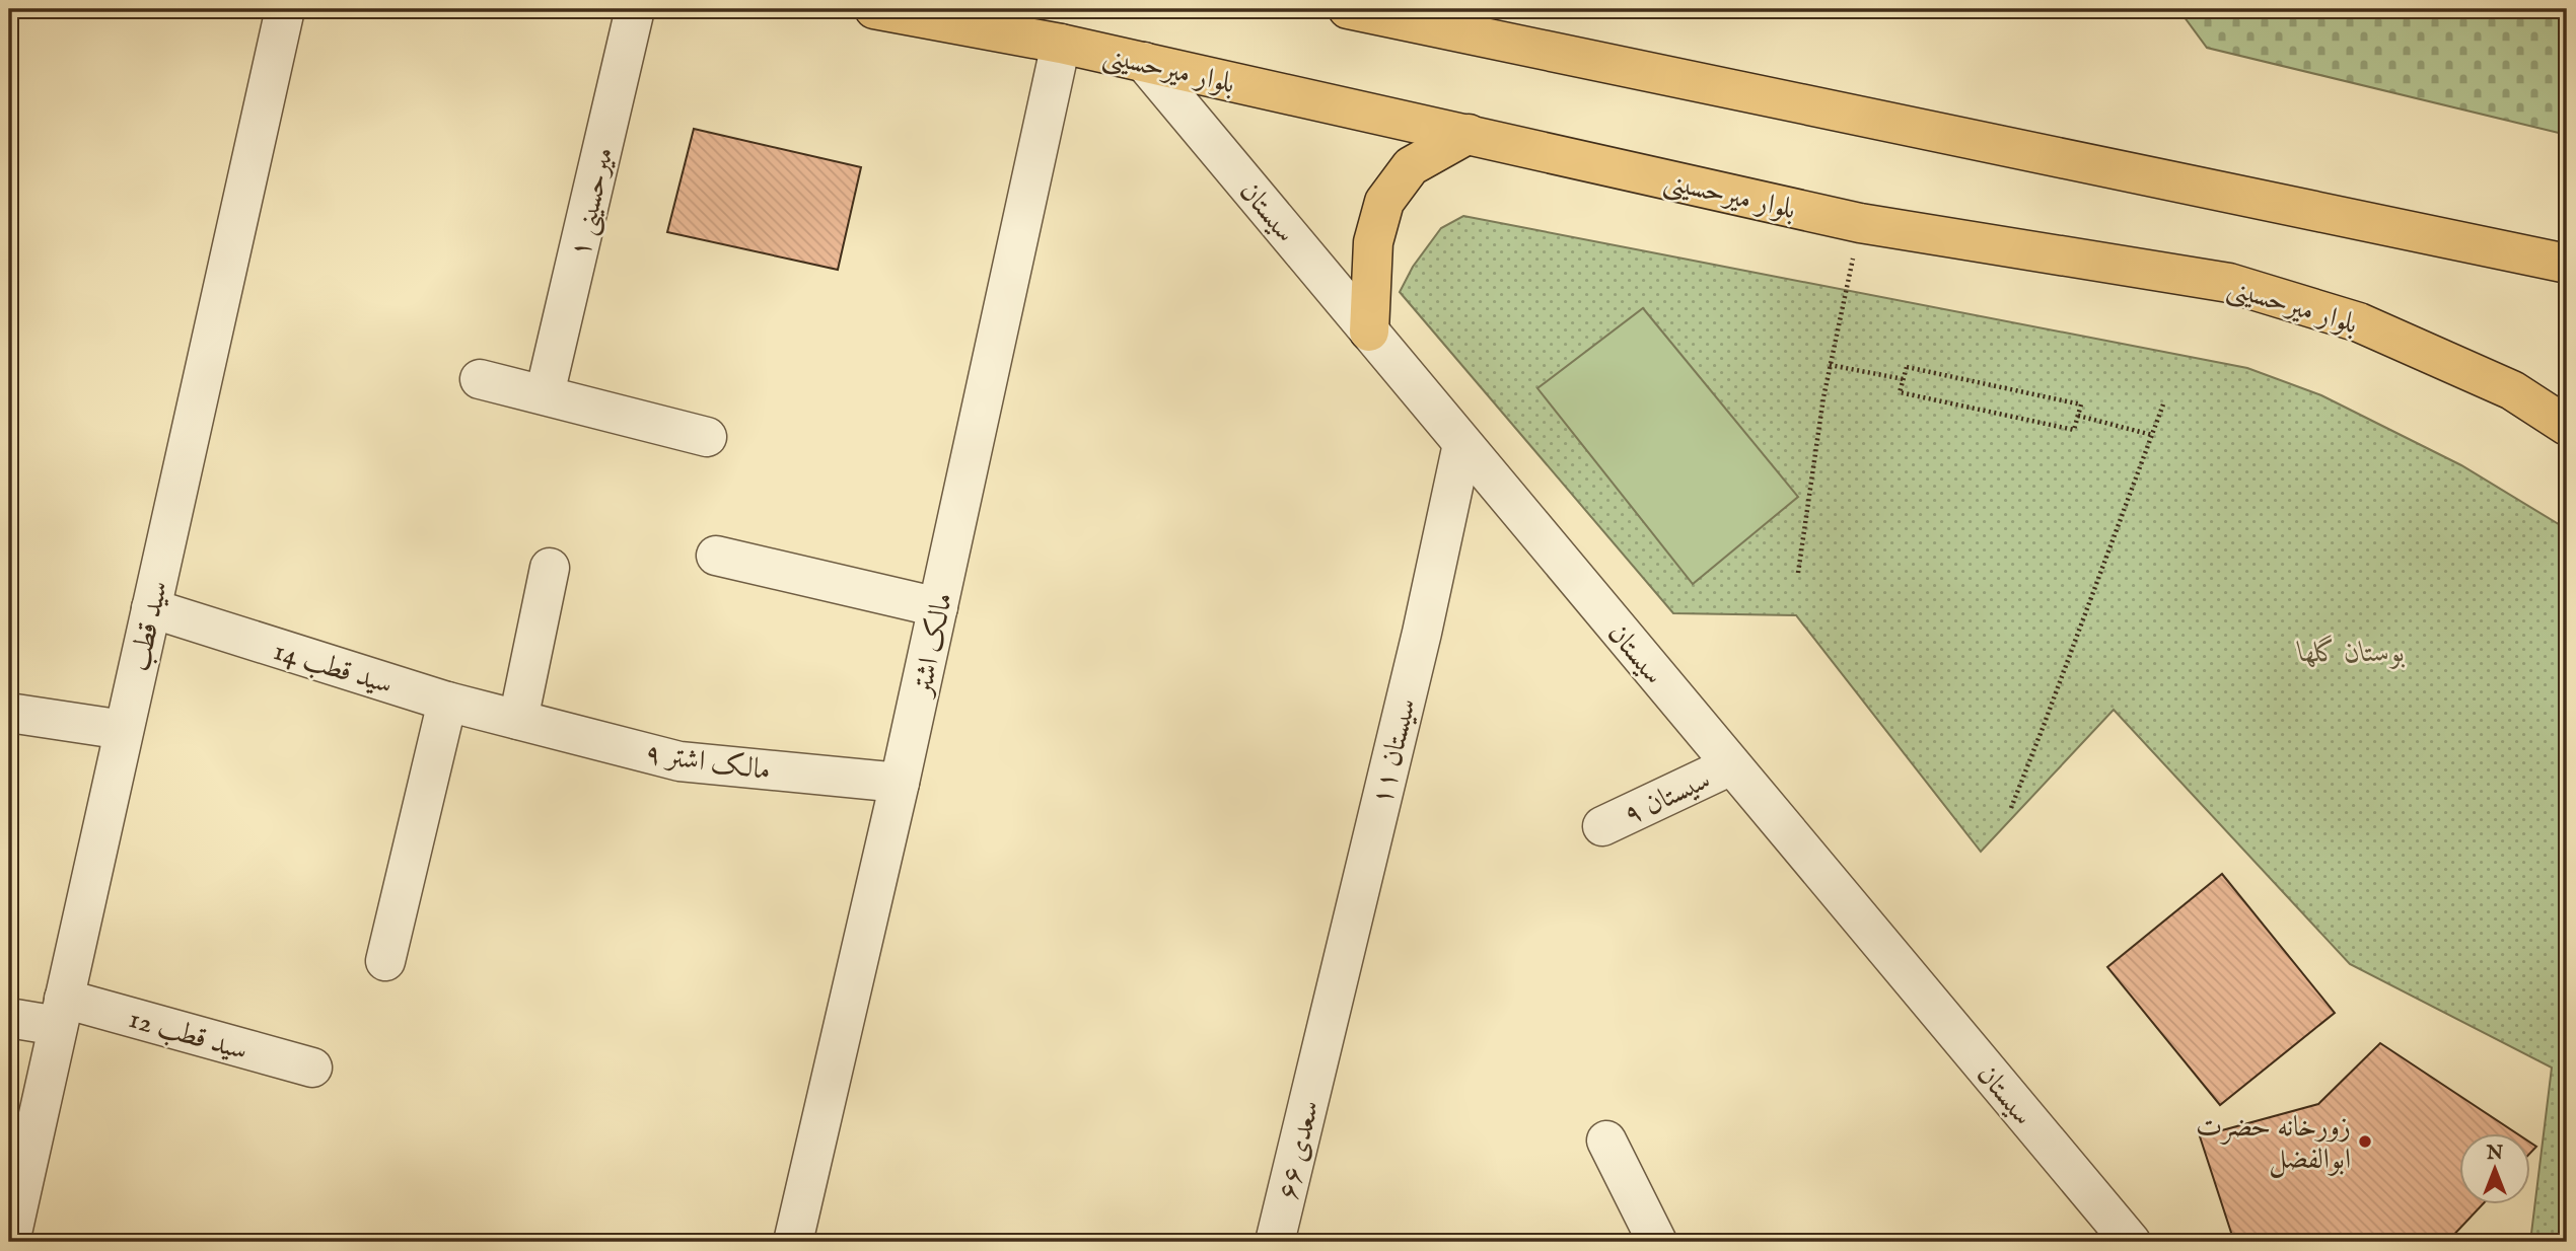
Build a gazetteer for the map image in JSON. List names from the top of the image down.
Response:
{
  "streets": {
    "main road": ["بلوار میرحسینی"],
    "street": [
      "میرحسینی ۱",
      "سیستان",
      "سید قطب",
      "مالک اشتر",
      "سید قطب 14",
      "سیستان ۱۱",
      "مالک اشتر ۹",
      "سیستان ۹",
      "سید قطب 12",
      "سعدی ۶۶"
    ]
  },
  "crossings": [
    ["بلوار میرحسینی", "سیستان"],
    ["بلوار میرحسینی", "مالک اشتر"],
    ["سیستان", "سیستان ۱۱"],
    ["سیستان", "سیستان ۹"],
    ["سید قطب", "سید قطب 14"],
    ["سید قطب", "سید قطب 12"],
    ["مالک اشتر", "مالک اشتر ۹"],
    ["سید قطب 14", "مالک اشتر ۹"],
    ["سیستان ۱۱", "سعدی ۶۶"]
  ],
  "parks": ["بوستان گلها"],
  "places": ["زورخانه حضرت ابوالفضل"],
  "north": "top"
}
